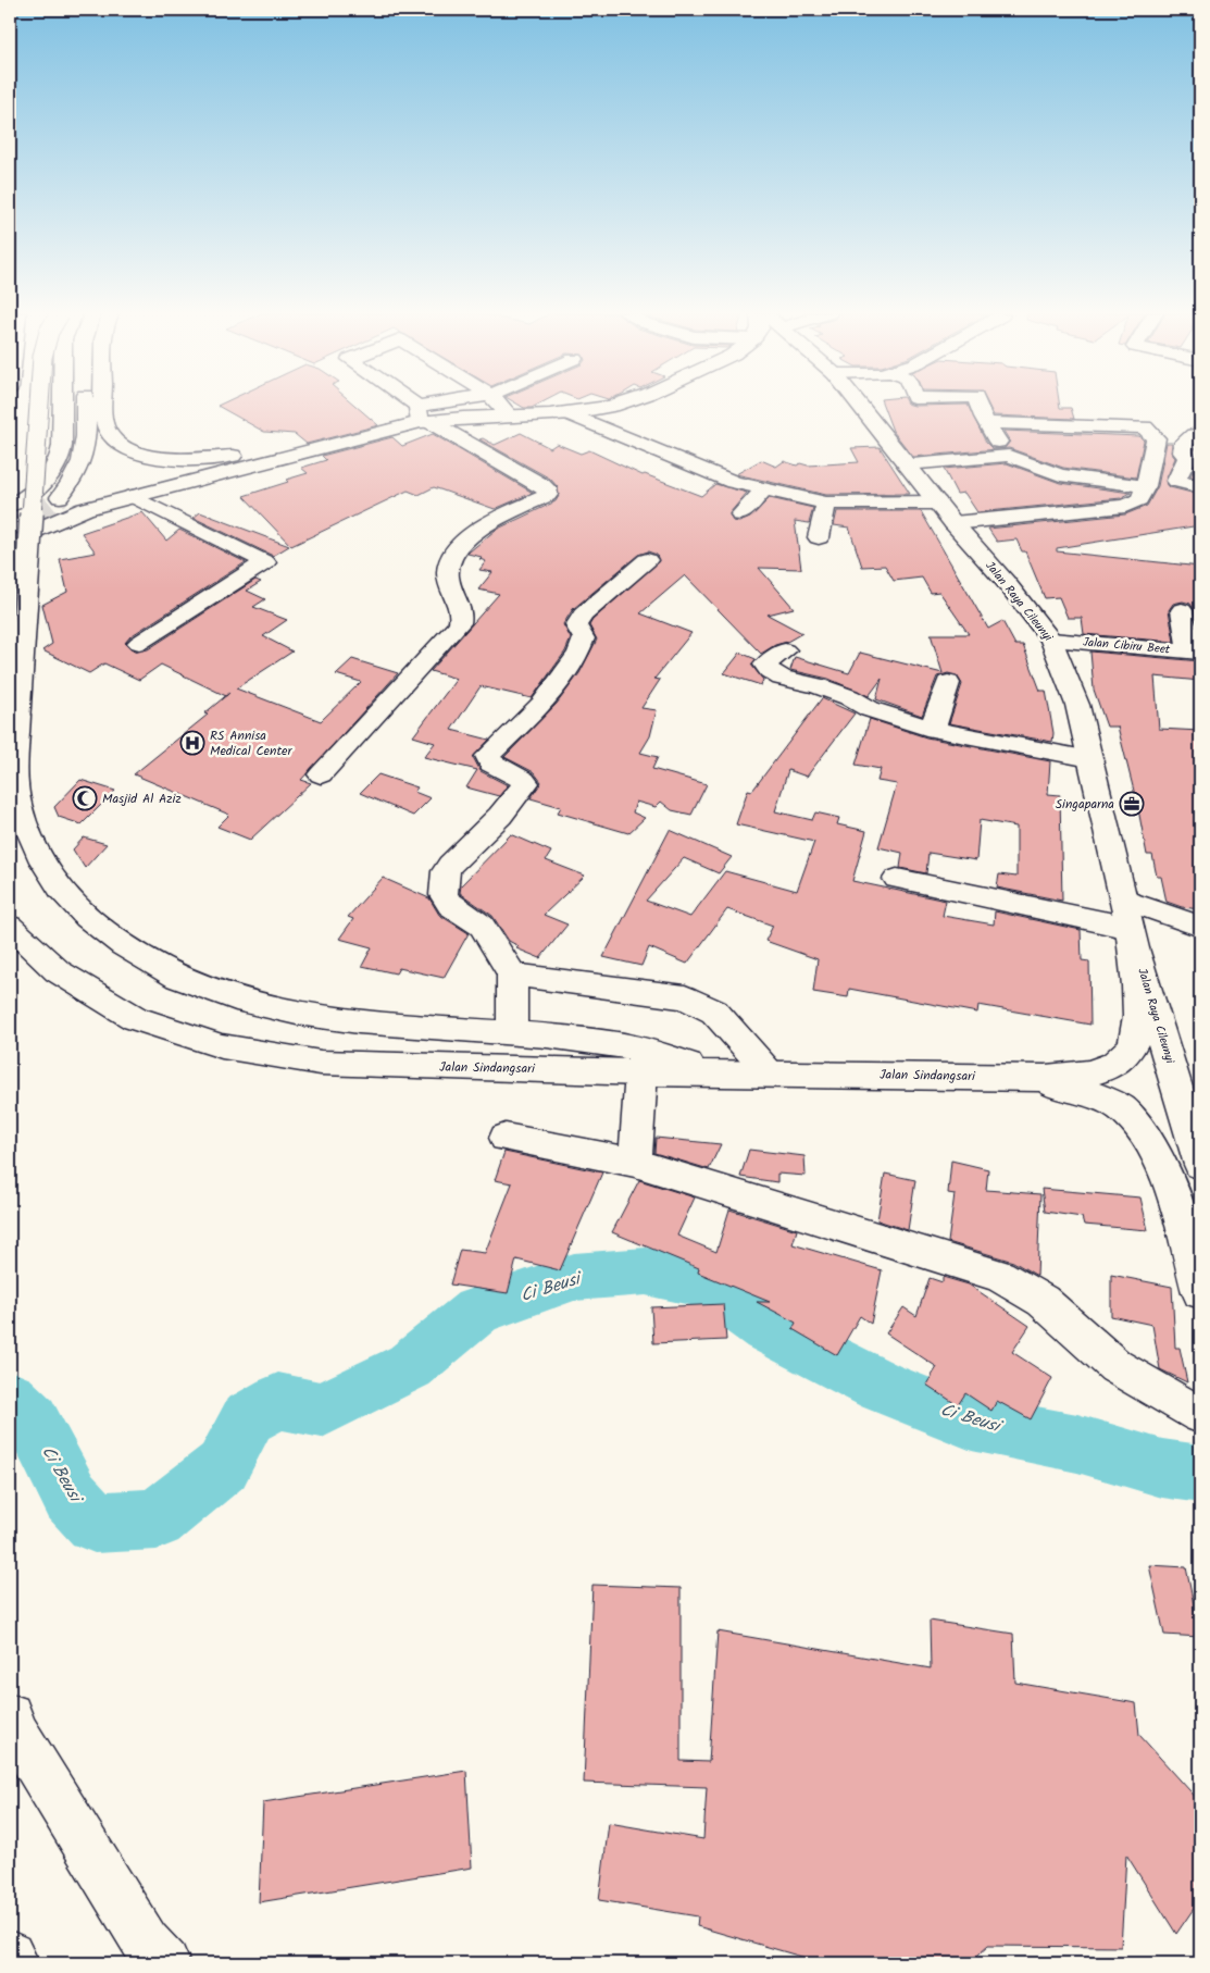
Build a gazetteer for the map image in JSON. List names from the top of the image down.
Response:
{
  "streets": {
    "main road": ["Jalan Raya Cileunyi", "Jalan Cibiru Beet", "Jalan Sindangsari"]
  },
  "crossings": [
    ["Jalan Raya Cileunyi", "Jalan Cibiru Beet"]
  ],
  "water": ["Ci Beusi"],
  "places": {
    "hospital": ["RS Annisa Medical Center"],
    "mosque": ["Masjid Al Aziz"],
    "office": ["Singaparna"]
  }
}
